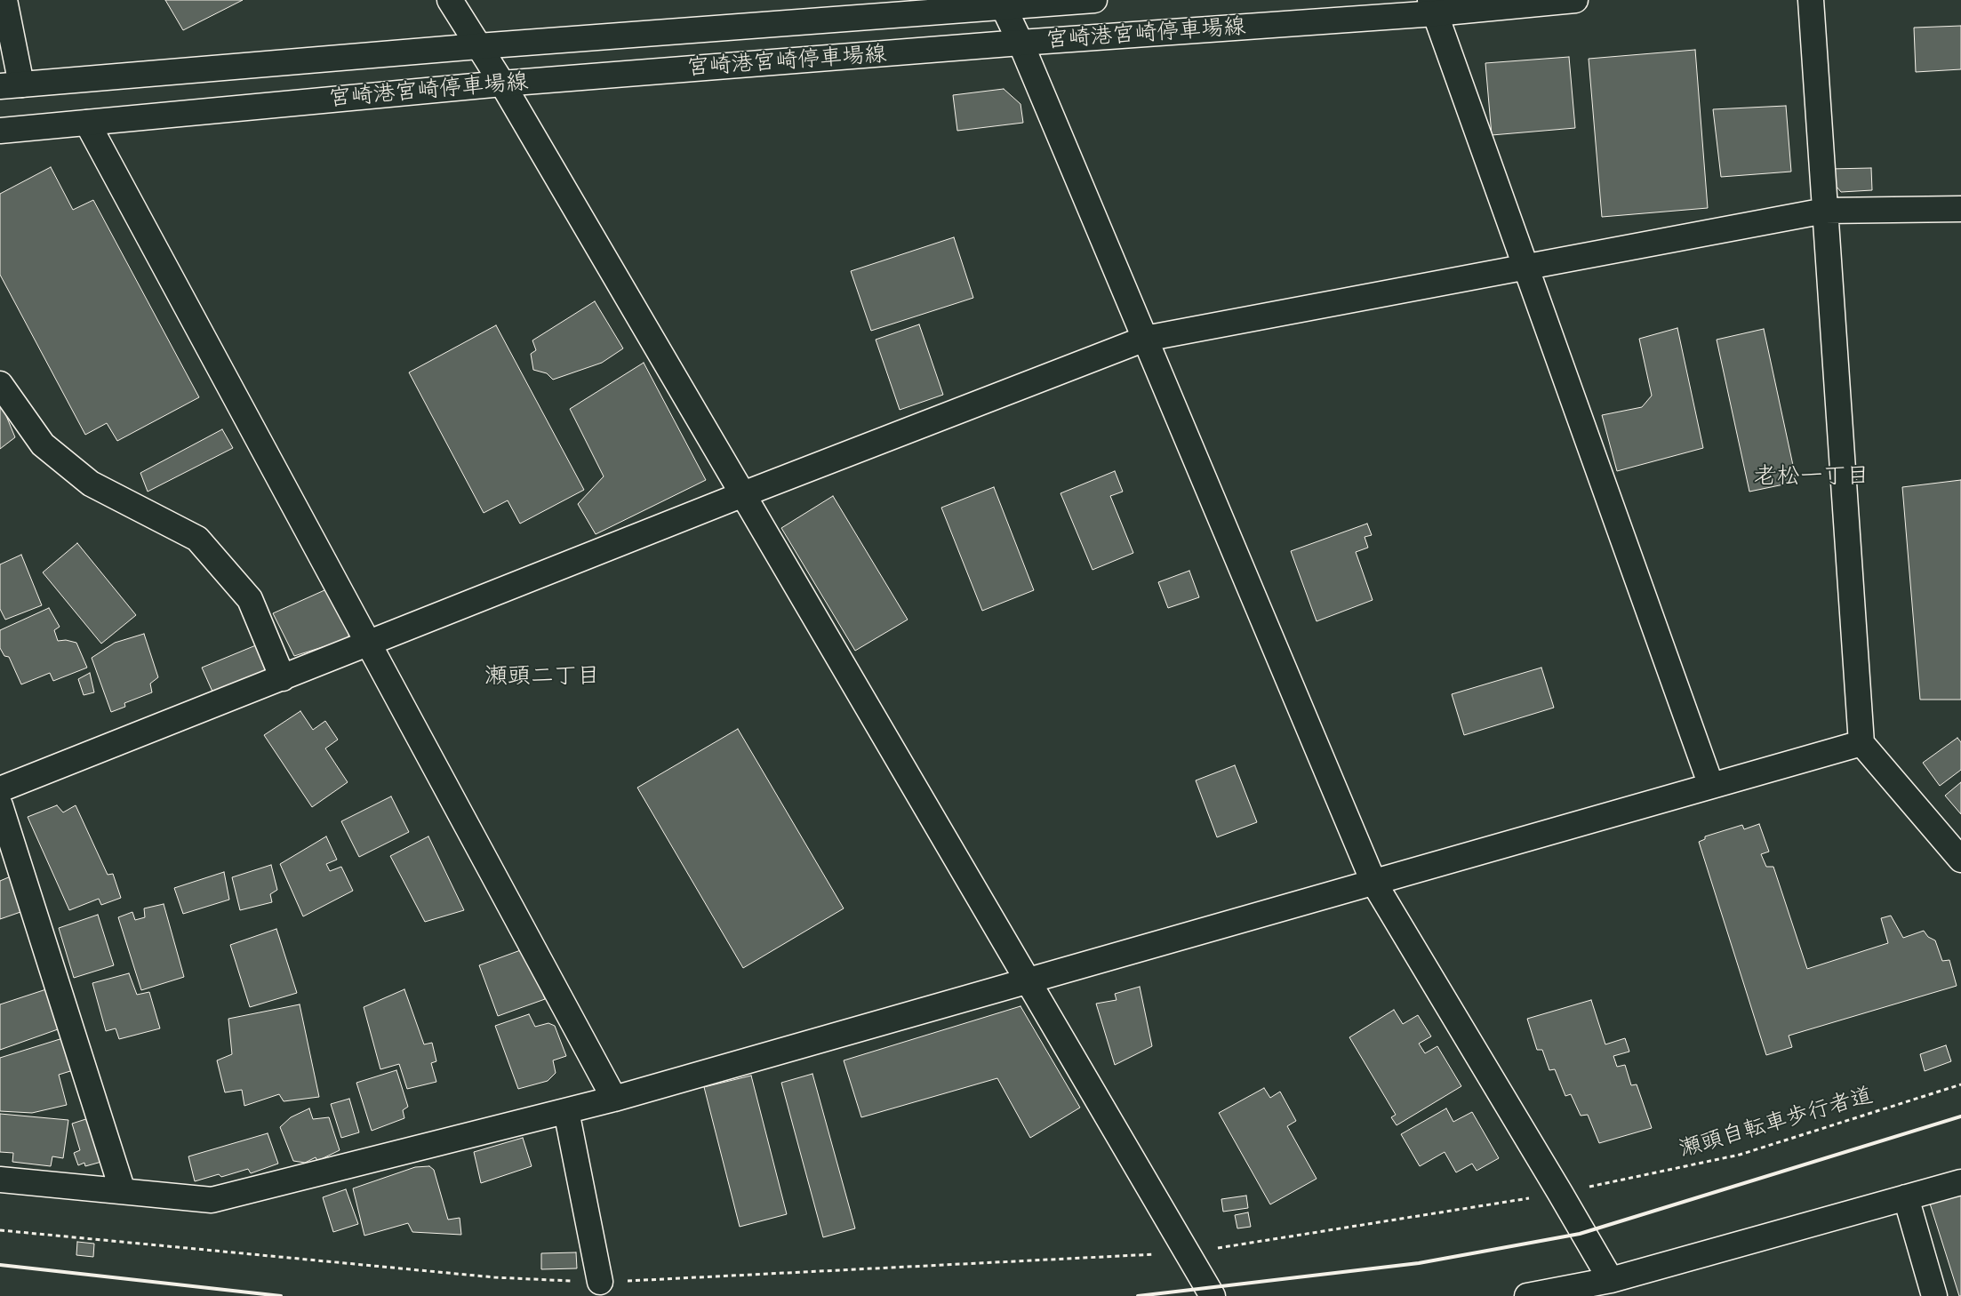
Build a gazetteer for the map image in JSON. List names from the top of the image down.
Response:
{
  "streets": {
    "street": ["宮崎港宮崎停車場線"],
    "path": ["瀬頭自転車歩行者道"]
  },
  "districts": ["老松一丁目", "瀬頭二丁目"]
}
